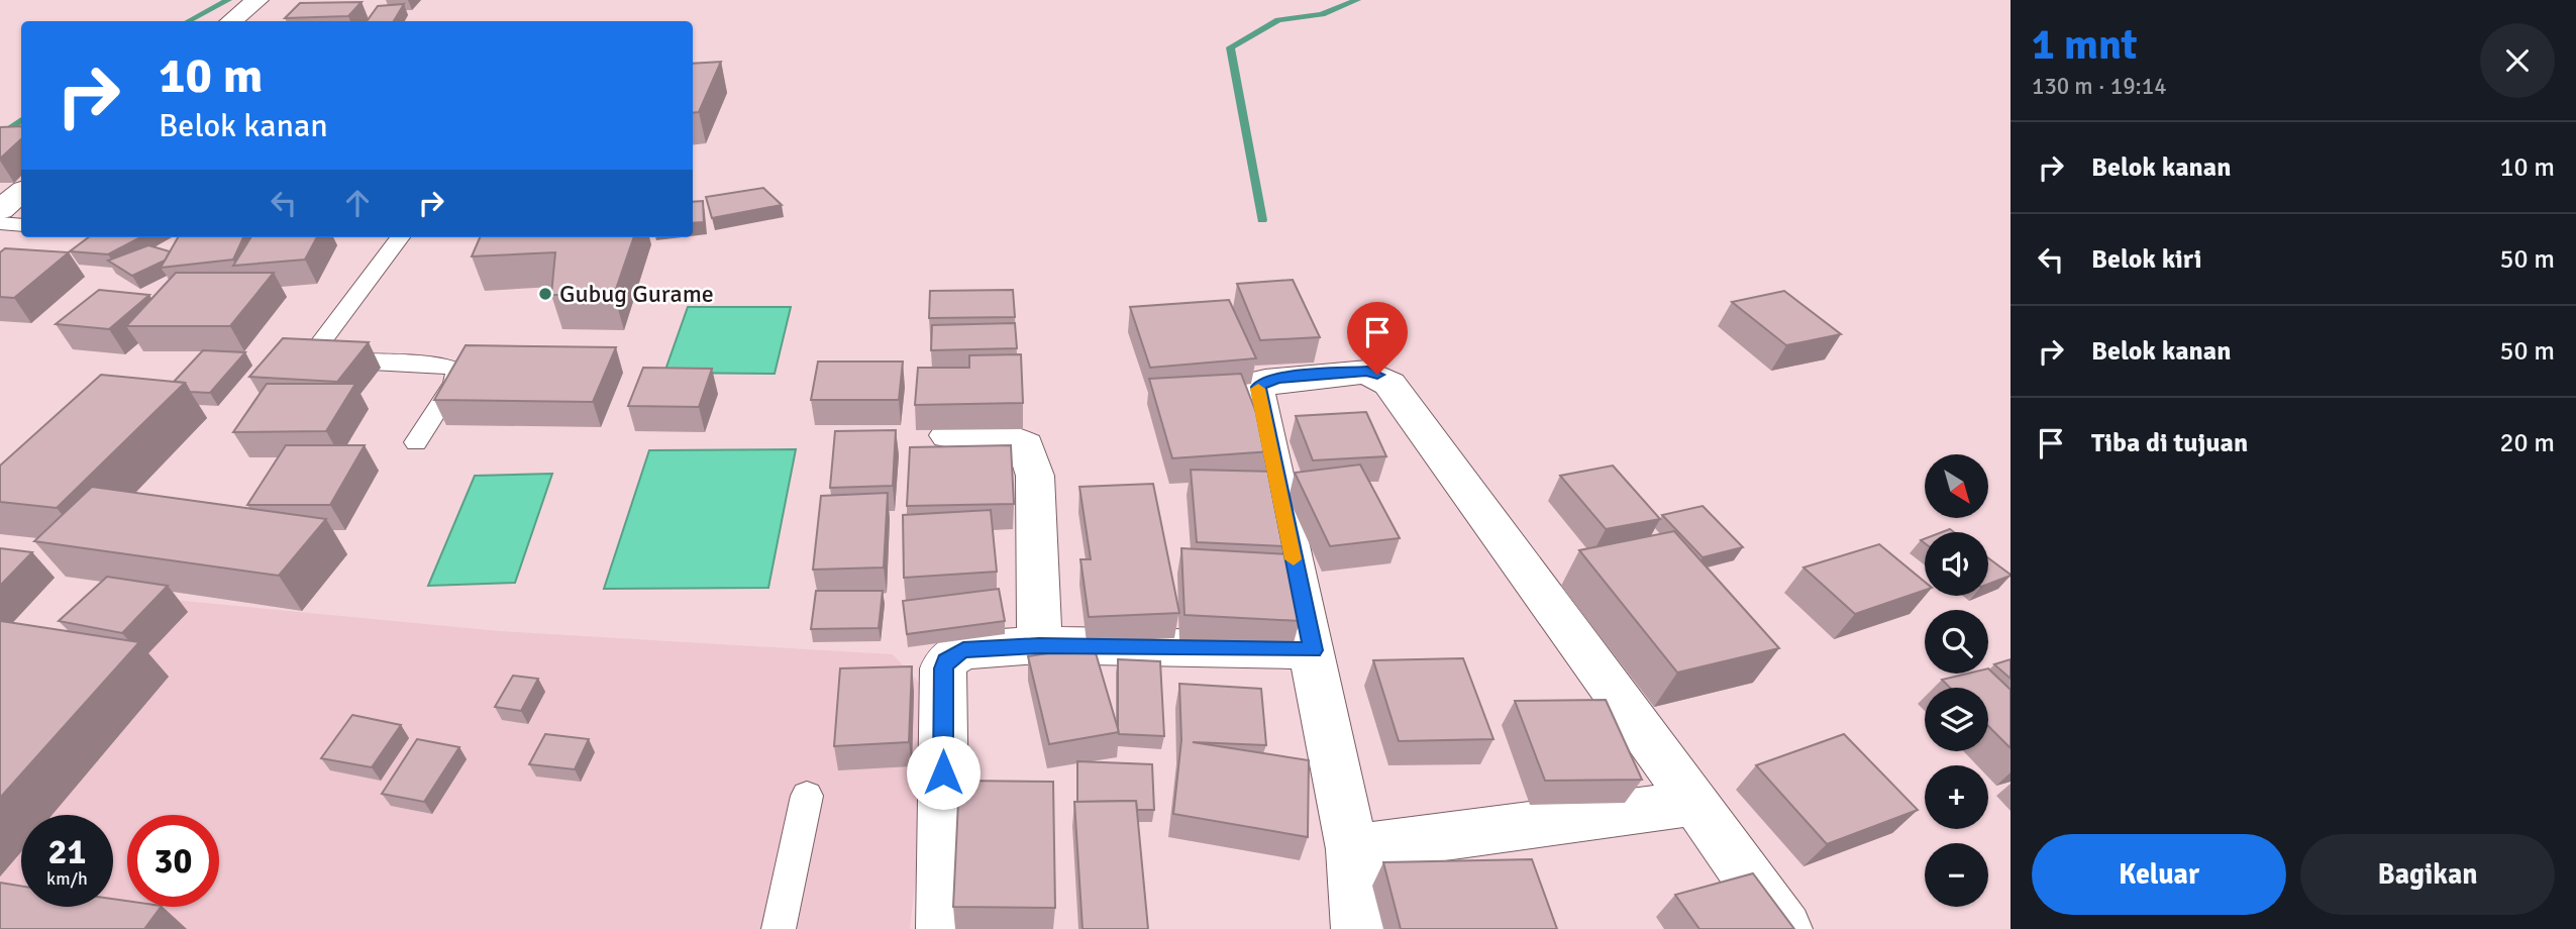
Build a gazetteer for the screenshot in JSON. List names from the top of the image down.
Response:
{
  "places": ["Gubug Gurame"],
  "north": "bottom right",
  "page": {
    "heading": ["1 mnt", "130 m · 19:14"],
    "turn": ["10 m", "Belok kanan"],
    "list": [
      {
        "name": "Belok kanan",
        "value": "10 m"
      },
      {
        "name": "Belok kiri",
        "value": "50 m"
      },
      {
        "name": "Belok kanan",
        "value": "50 m"
      },
      {
        "name": "Tiba di tujuan",
        "value": "20 m"
      }
    ],
    "map_buttons": ["+", "−"],
    "speed": "21 km/h",
    "limit": "30",
    "buttons": ["Keluar", "Bagikan"]
  }
}
